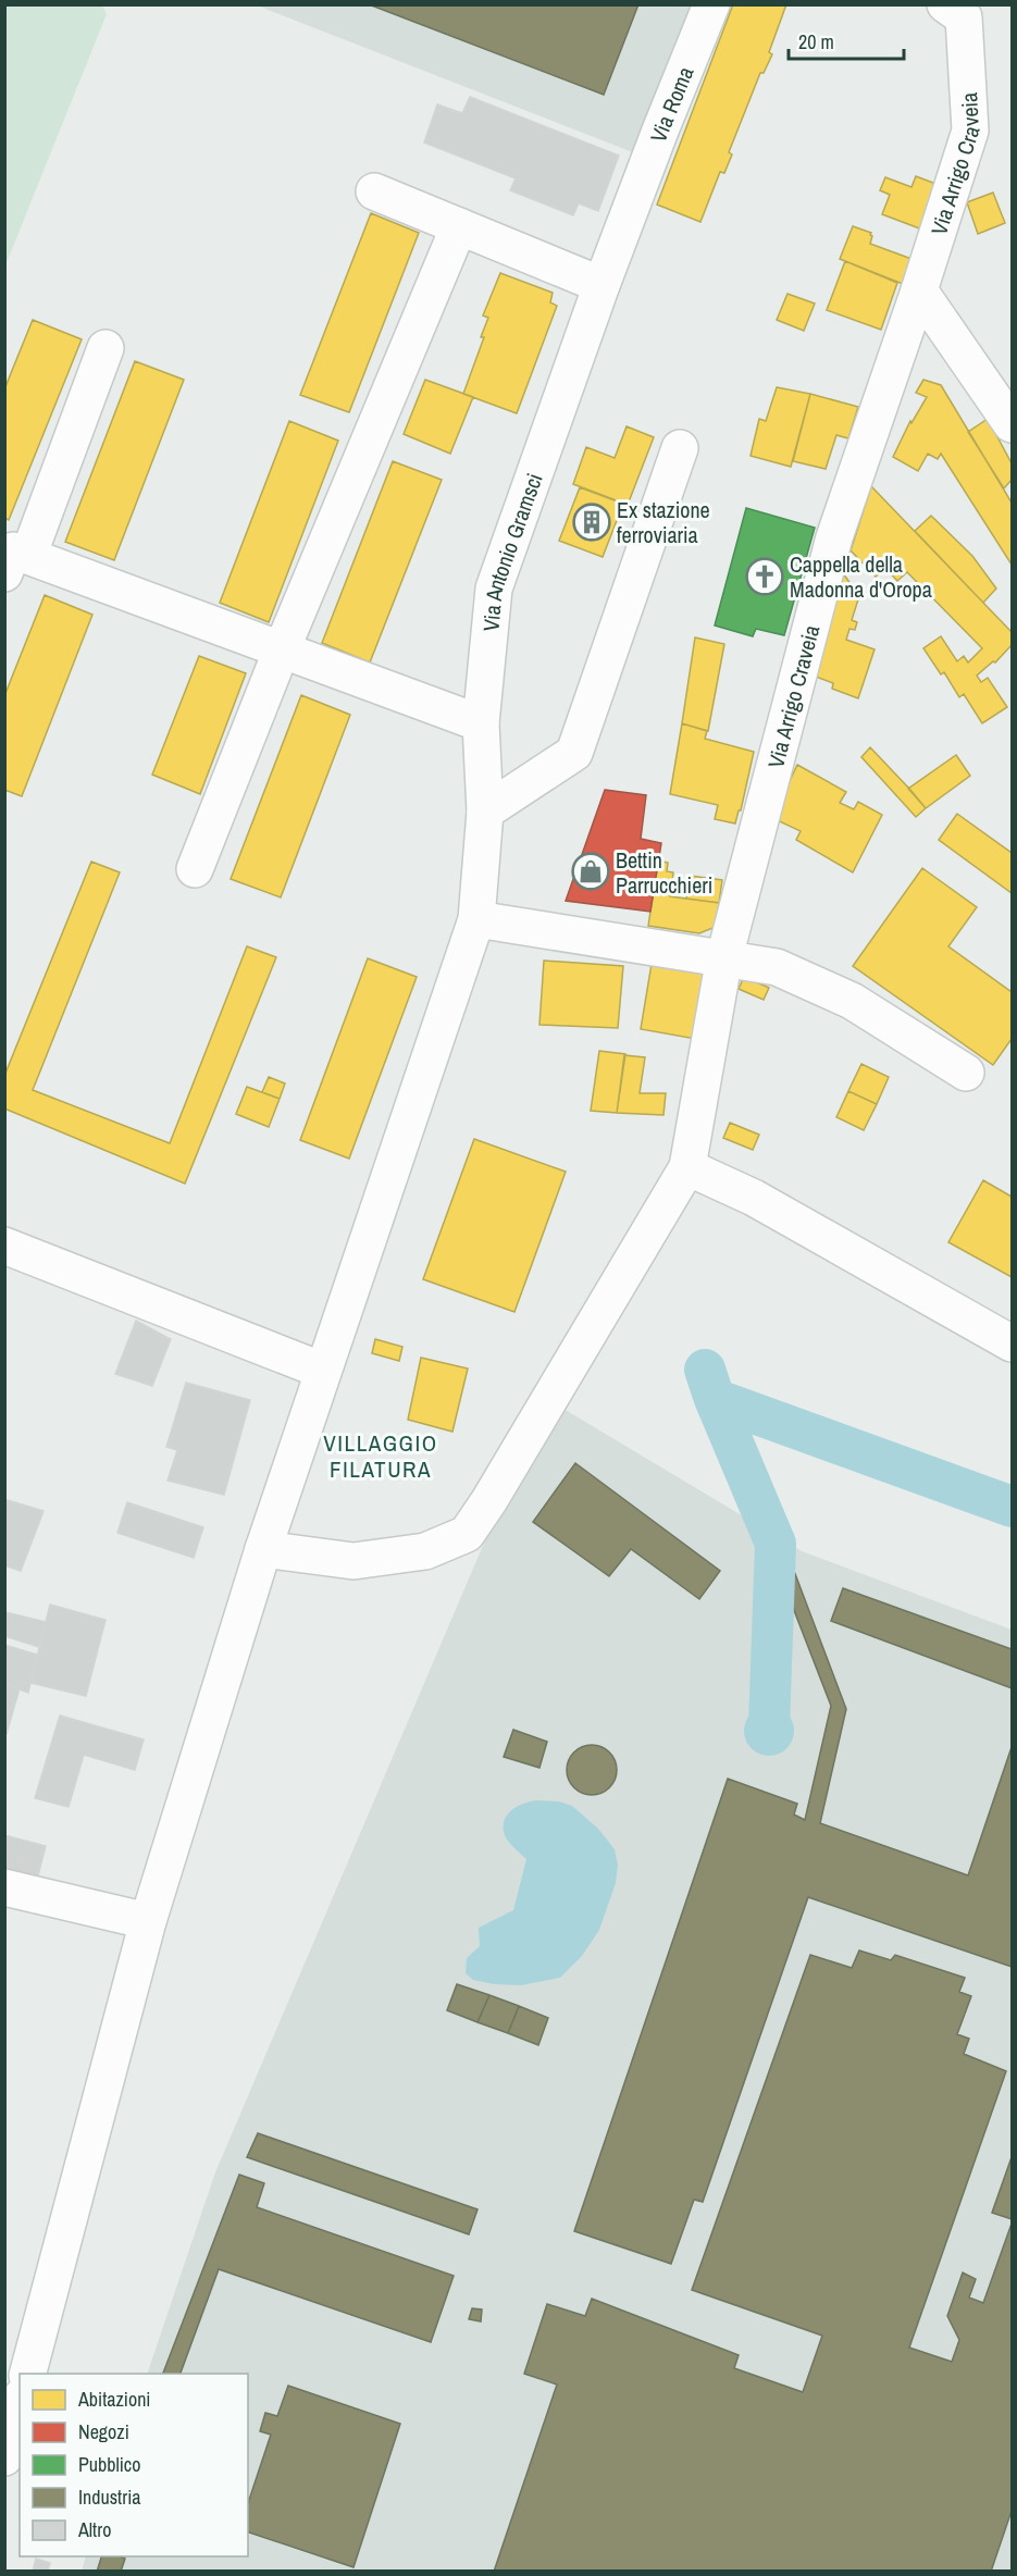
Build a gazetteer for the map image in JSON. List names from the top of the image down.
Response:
{
  "streets": {
    "street": ["Via Roma", "Via Arrigo Craveia", "Via Antonio Gramsci"]
  },
  "crossings": [
    ["Via Roma", "Via Antonio Gramsci"]
  ],
  "districts": ["VILLAGGIO FILATURA"],
  "places": {
    "building": ["Ex stazione ferroviaria"],
    "church": ["Cappella della Madonna d'Oropa"],
    "shop": ["Bettin Parrucchieri"]
  },
  "legend": [
    "Abitazioni",
    "Negozi",
    "Pubblico",
    "Industria",
    "Altro"
  ],
  "scale_bar": "20 m"
}
